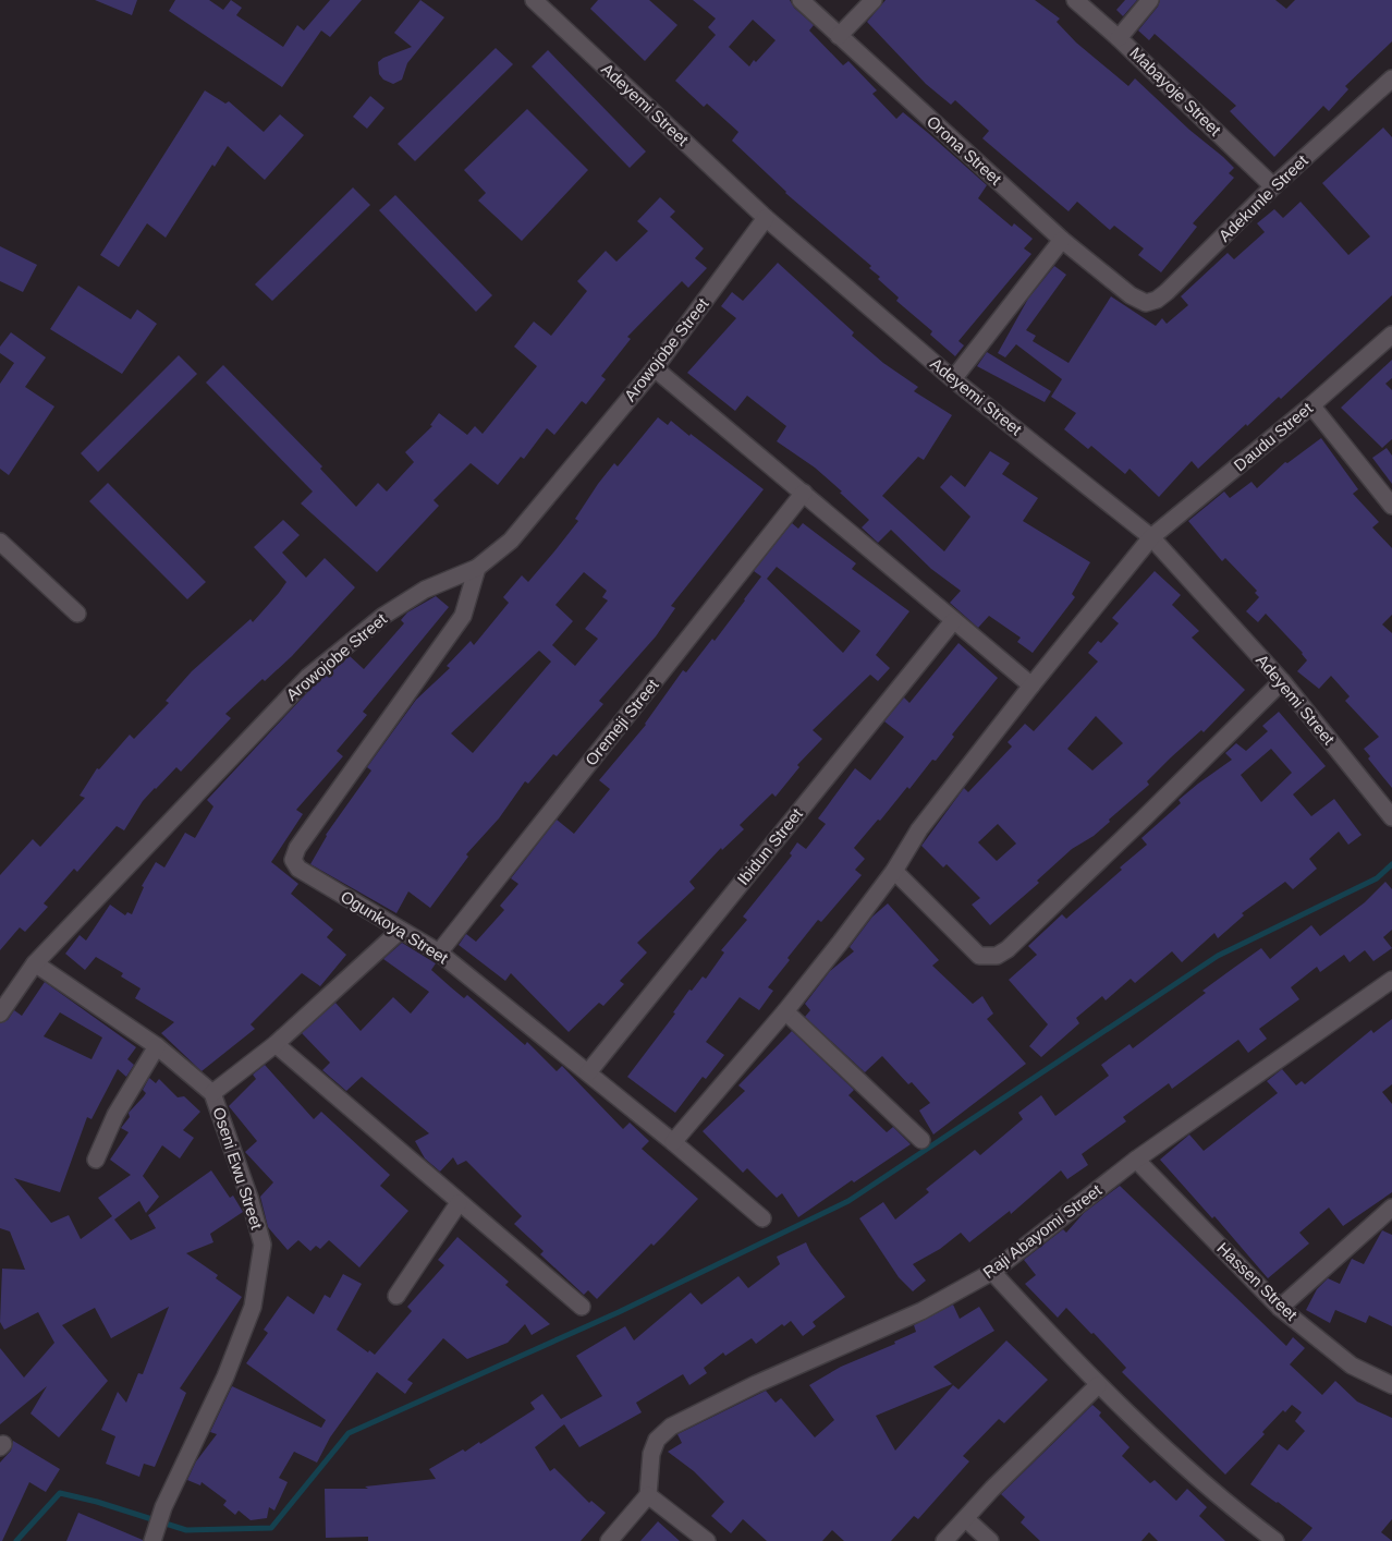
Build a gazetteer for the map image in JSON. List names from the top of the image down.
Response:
{
  "streets": {
    "street": [
      "Mabayoje Street",
      "Adeyemi Street",
      "Orona Street",
      "Adekunle Street",
      "Arowojobe Street",
      "Daudu Street",
      "Oremeji Street",
      "Ibidun Street",
      "Ogunkoya Street",
      "Oseni Ewu Street",
      "Raji Abayomi Street",
      "Hassen Street"
    ]
  },
  "crossings": [
    ["Mabayoje Street", "Adekunle Street"],
    ["Adeyemi Street", "Arowojobe Street"],
    ["Adeyemi Street", "Daudu Street"],
    ["Orona Street", "Adekunle Street"],
    ["Arowojobe Street", "Ogunkoya Street"],
    ["Arowojobe Street", "Oseni Ewu Street"],
    ["Daudu Street", "Ogunkoya Street"],
    ["Oremeji Street", "Ogunkoya Street"],
    ["Ibidun Street", "Ogunkoya Street"],
    ["Raji Abayomi Street", "Hassen Street"]
  ]
}
